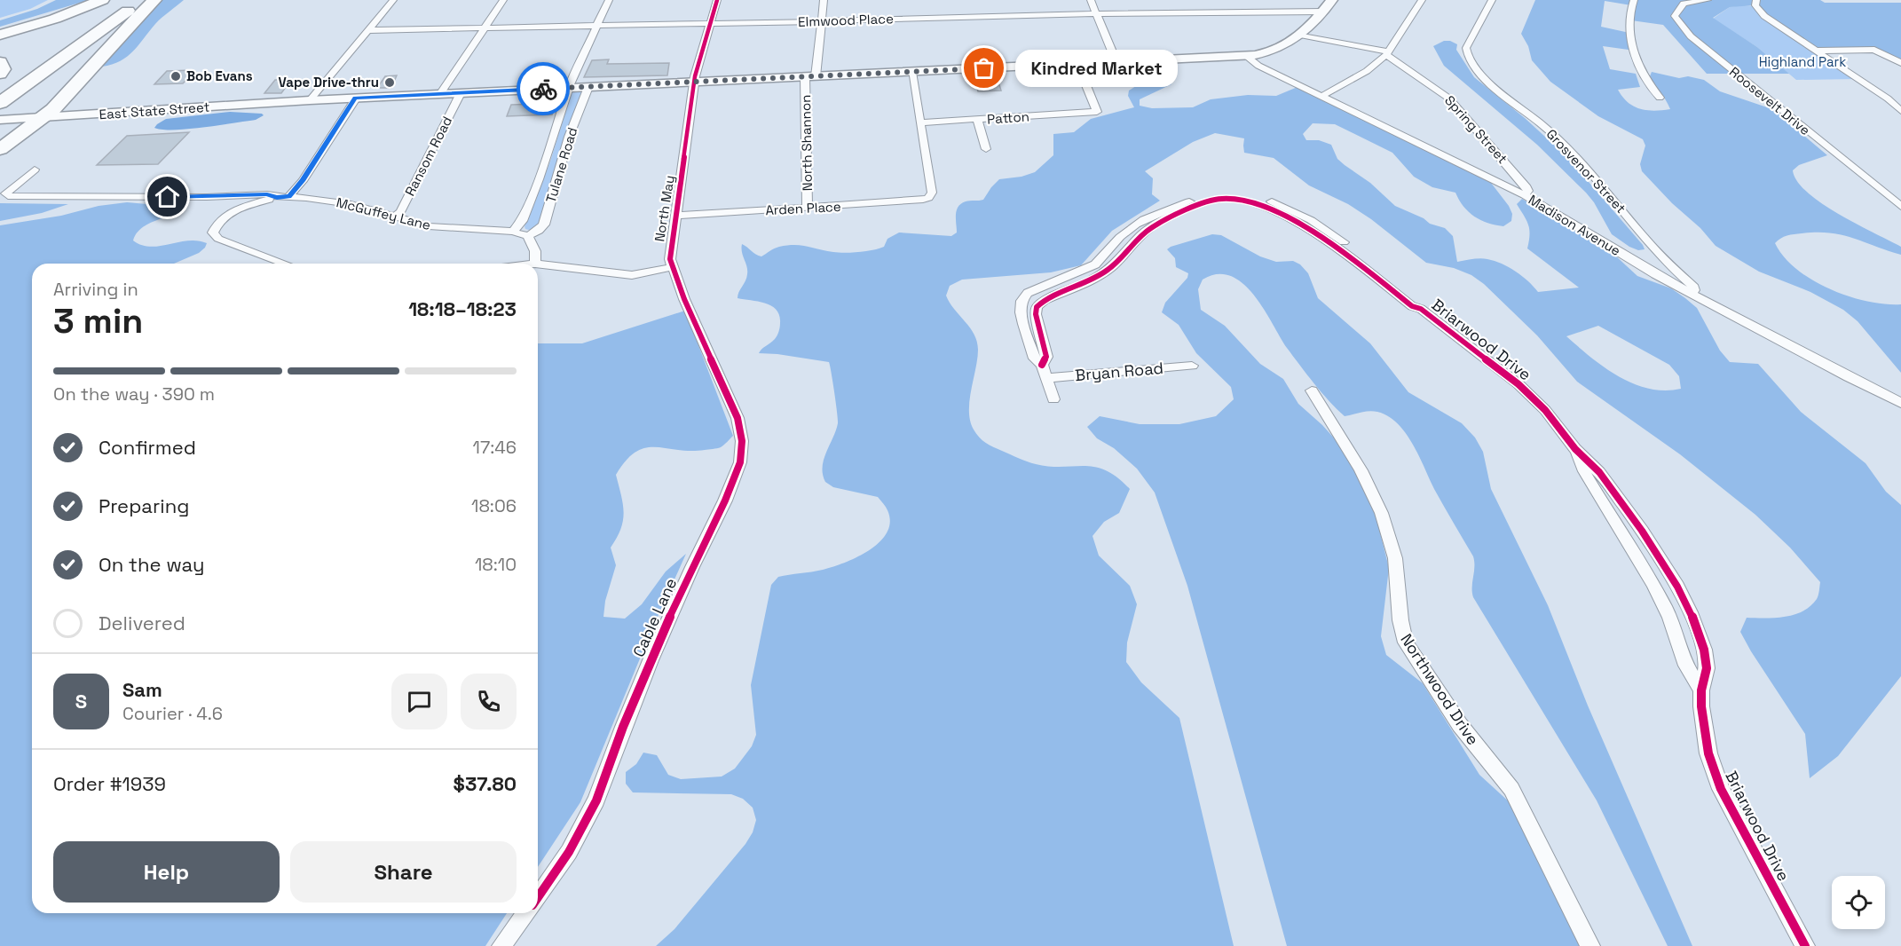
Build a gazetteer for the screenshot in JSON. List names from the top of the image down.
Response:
{
  "streets": {
    "main road": ["East State Street"],
    "street": [
      "Elmwood Place",
      "Roosevelt Drive",
      "Patton",
      "Spring Street",
      "North Shannon",
      "Ransom Road",
      "Tulane Road",
      "Grosvenor Street",
      "North May",
      "Arden Place",
      "McGuffey Lane",
      "Madison Avenue",
      "Briarwood Drive",
      "Bryan Road",
      "Cable Lane",
      "Northwood Drive"
    ]
  },
  "crossings": [
    ["Elmwood Place", "East State Street"],
    ["Elmwood Place", "North Shannon"],
    ["Elmwood Place", "Tulane Road"],
    ["Elmwood Place", "North May"],
    ["East State Street", "Patton"],
    ["East State Street", "North Shannon"],
    ["East State Street", "Ransom Road"],
    ["East State Street", "Tulane Road"],
    ["East State Street", "North May"],
    ["East State Street", "Madison Avenue"],
    ["Patton", "Arden Place"],
    ["Spring Street", "Madison Avenue"],
    ["North Shannon", "Arden Place"],
    ["Ransom Road", "McGuffey Lane"],
    ["Tulane Road", "McGuffey Lane"],
    ["Grosvenor Street", "Madison Avenue"],
    ["North May", "Arden Place"],
    ["North May", "Cable Lane"],
    ["Briarwood Drive", "Bryan Road"]
  ],
  "parks": ["Highland Park"],
  "places": ["Kindred Market", "Bob Evans", "Vape Drive-thru"],
  "page": {
    "bubble": "Kindred Market",
    "heading": ["3 min", "Arriving in", "18:18–18:23"],
    "panel": [
      "Sam",
      "Courier · 4.6",
      "Order #1939",
      "$37.80"
    ],
    "bar": "On the way · 390 m",
    "list": [
      ["Confirmed", "17:46"],
      ["Preparing", "18:06"],
      ["On the way", "18:10"],
      "Delivered"
    ],
    "round": "S",
    "buttons": ["Help", "Share"]
  }
}
